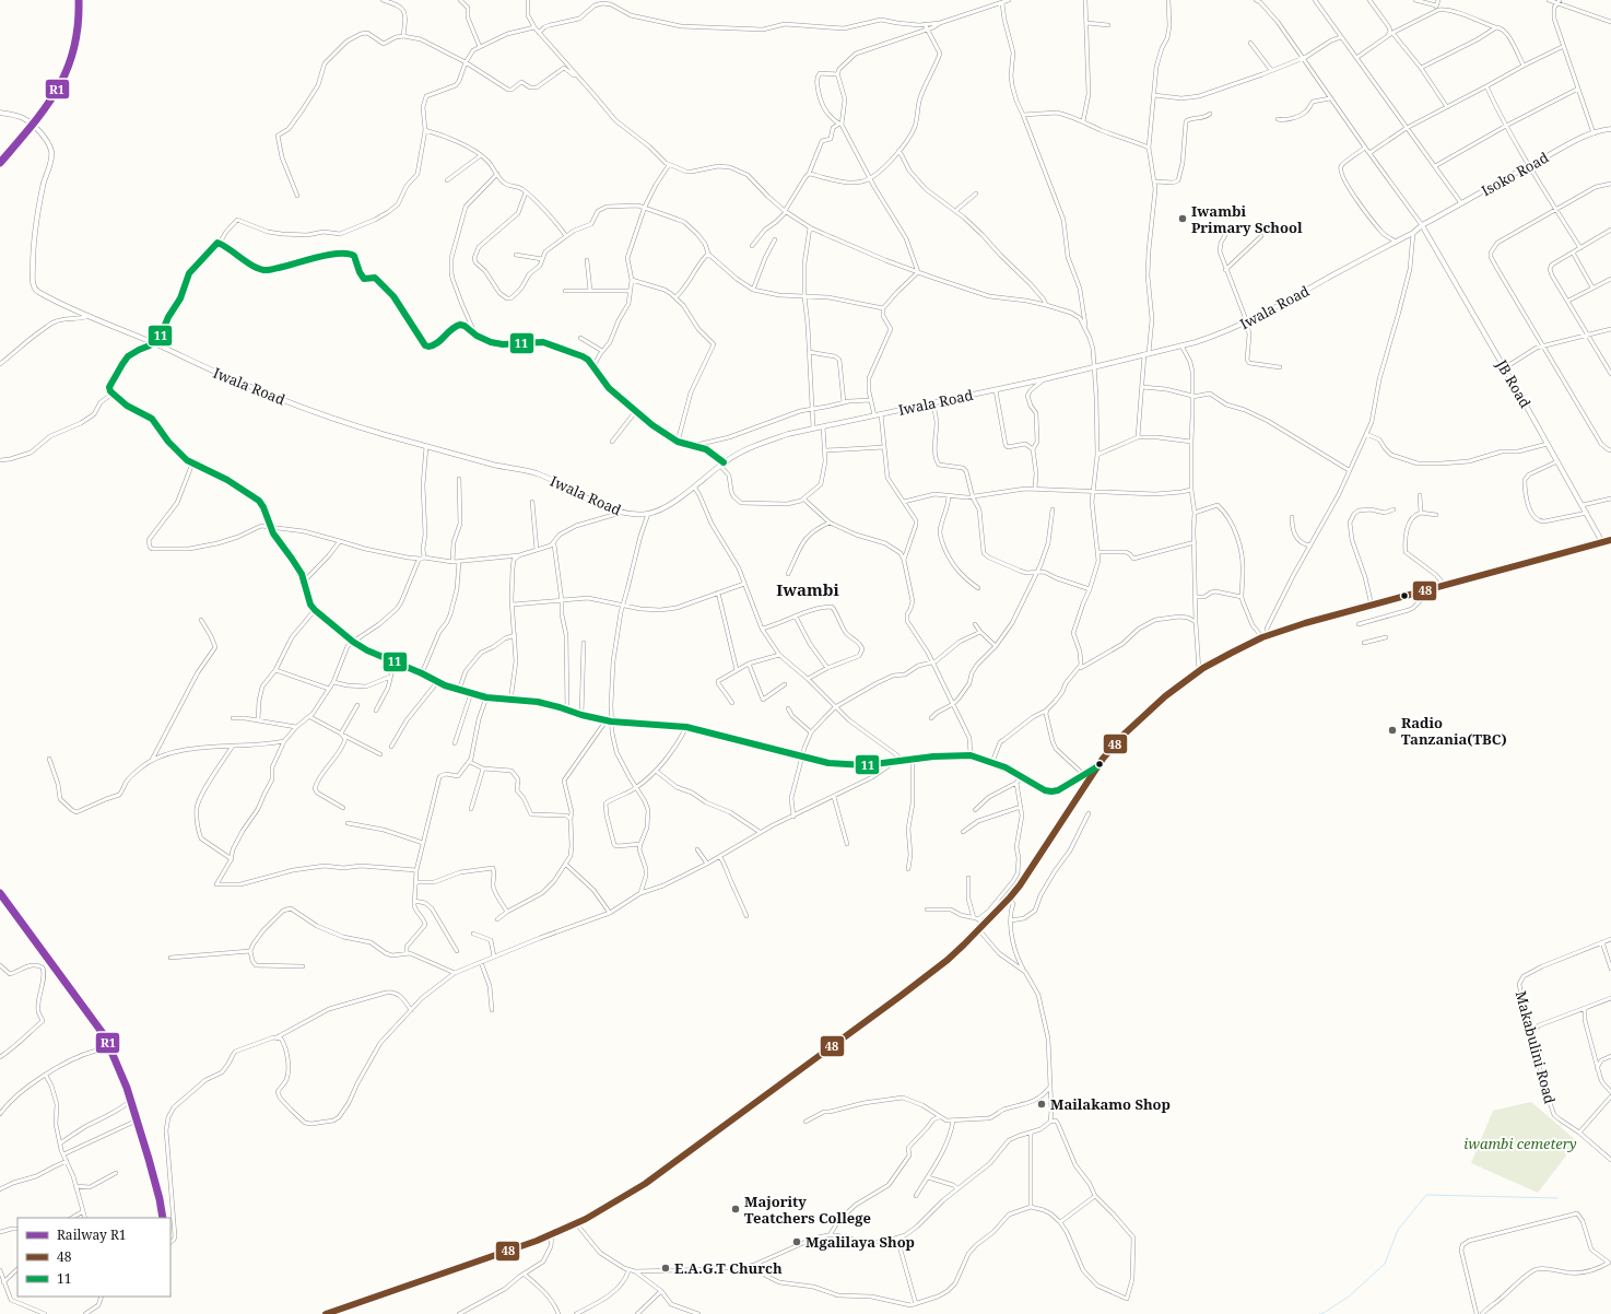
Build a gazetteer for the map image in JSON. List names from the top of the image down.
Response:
{
  "streets": {
    "street": [
      "Isoko Road",
      "Iwala Road",
      "JB Road",
      "Makabulini Road"
    ]
  },
  "crossings": [
    ["Isoko Road", "Iwala Road"],
    ["Isoko Road", "JB Road"],
    ["Iwala Road", "JB Road"]
  ],
  "districts": ["Iwambi"],
  "parks": ["iwambi cemetery"],
  "places": [
    "Iwambi Primary School",
    "Radio Tanzania(TBC)",
    "Mailakamo Shop",
    "Majority Teatchers College",
    "Mgalilaya Shop",
    "E.A.G.T Church"
  ],
  "lines": ["rail line R1", "transit line 11", "transit line 48"],
  "legend": ["Railway R1", "48", "11"]
}
